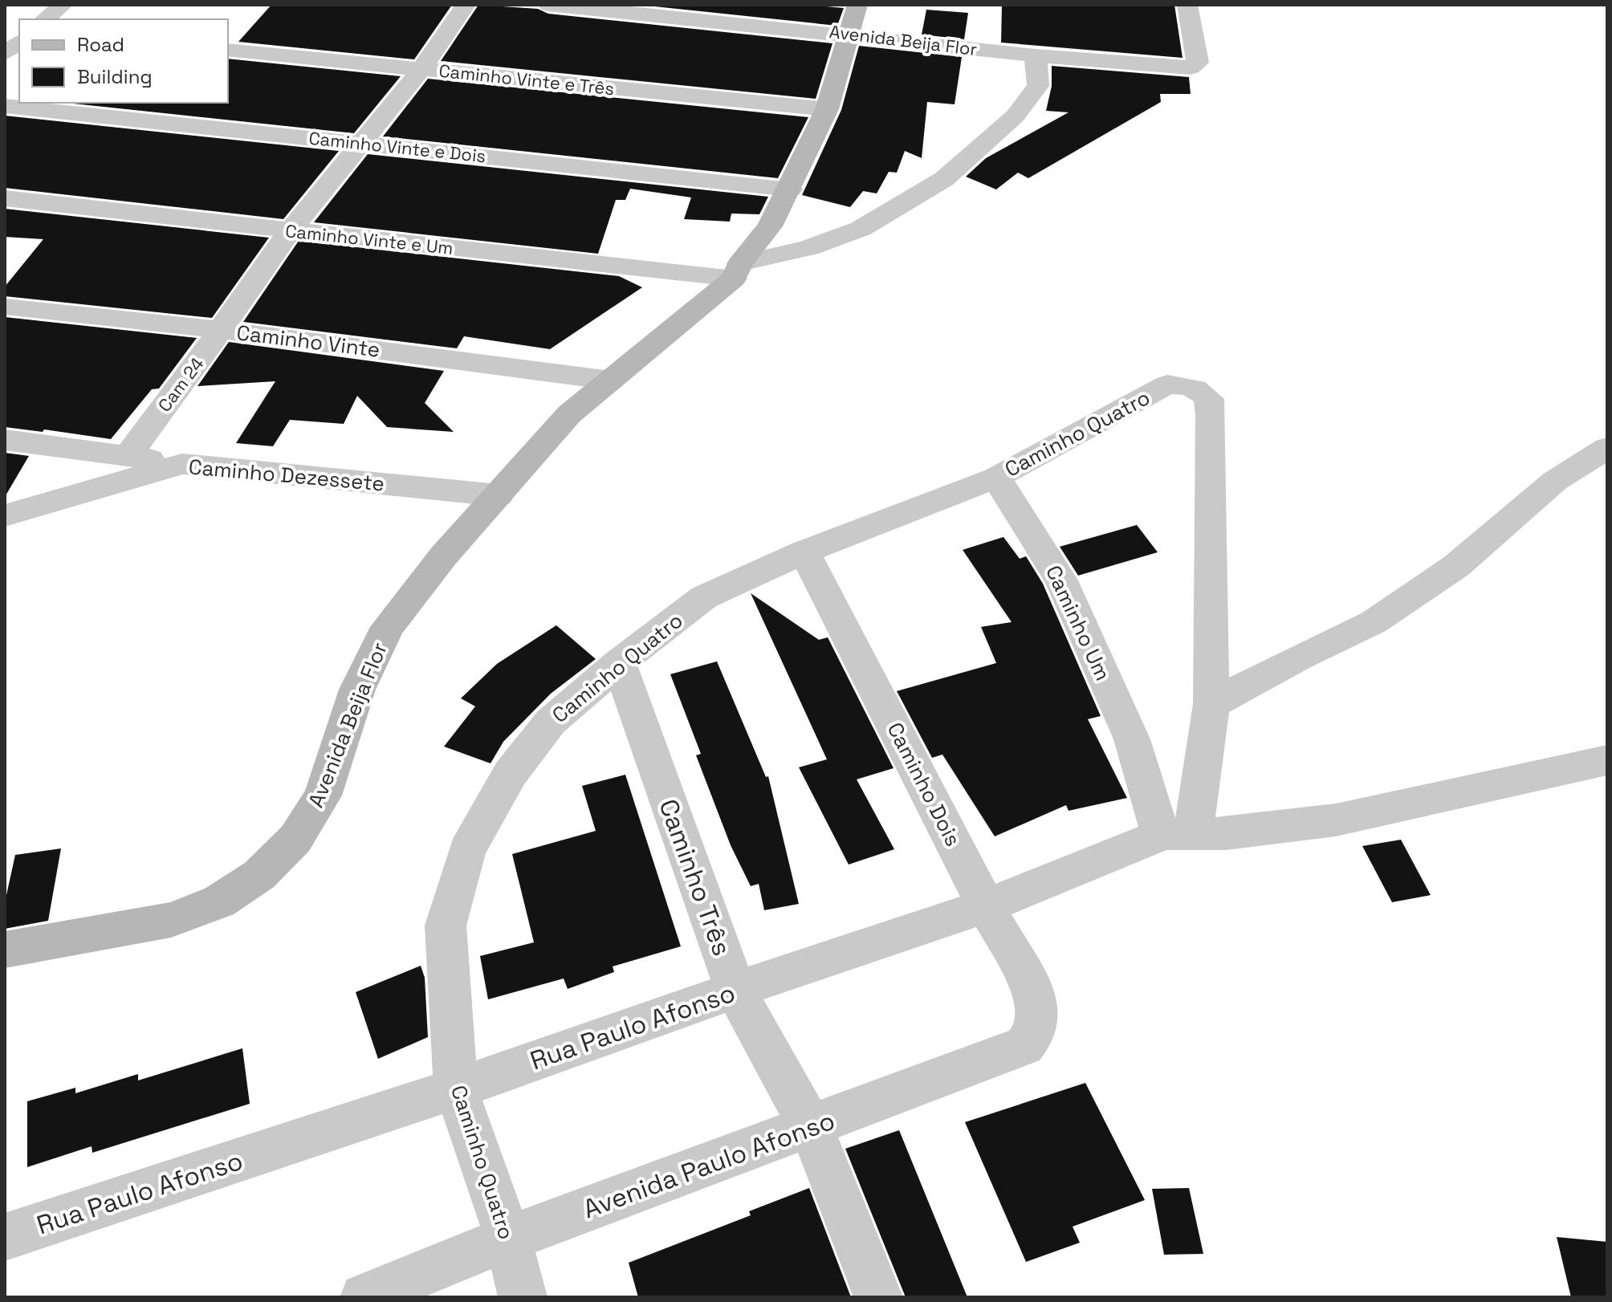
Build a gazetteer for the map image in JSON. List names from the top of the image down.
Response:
{
  "streets": {
    "street": [
      "Avenida Beija Flor",
      "Caminho Vinte e Três",
      "Caminho Vinte e Dois",
      "Caminho Vinte e Um",
      "Caminho Vinte",
      "Cam 24",
      "Caminho Quatro",
      "Caminho Dezessete",
      "Caminho Um",
      "Caminho Dois",
      "Caminho Três",
      "Rua Paulo Afonso",
      "Avenida Paulo Afonso"
    ]
  },
  "crossings": [
    ["Avenida Beija Flor", "Caminho Vinte e Três"],
    ["Avenida Beija Flor", "Caminho Vinte e Dois"],
    ["Avenida Beija Flor", "Caminho Vinte e Um"],
    ["Avenida Beija Flor", "Caminho Vinte"],
    ["Avenida Beija Flor", "Caminho Dezessete"],
    ["Caminho Vinte e Três", "Cam 24"],
    ["Caminho Vinte e Dois", "Cam 24"],
    ["Caminho Vinte e Um", "Cam 24"],
    ["Caminho Vinte", "Cam 24"],
    ["Caminho Quatro", "Caminho Um"],
    ["Caminho Quatro", "Caminho Dois"],
    ["Caminho Quatro", "Caminho Três"],
    ["Caminho Quatro", "Rua Paulo Afonso"],
    ["Caminho Quatro", "Avenida Paulo Afonso"],
    ["Caminho Um", "Rua Paulo Afonso"],
    ["Caminho Dois", "Rua Paulo Afonso"],
    ["Caminho Dois", "Avenida Paulo Afonso"],
    ["Caminho Três", "Rua Paulo Afonso"],
    ["Caminho Três", "Avenida Paulo Afonso"]
  ],
  "legend": ["Road", "Building"]
}
